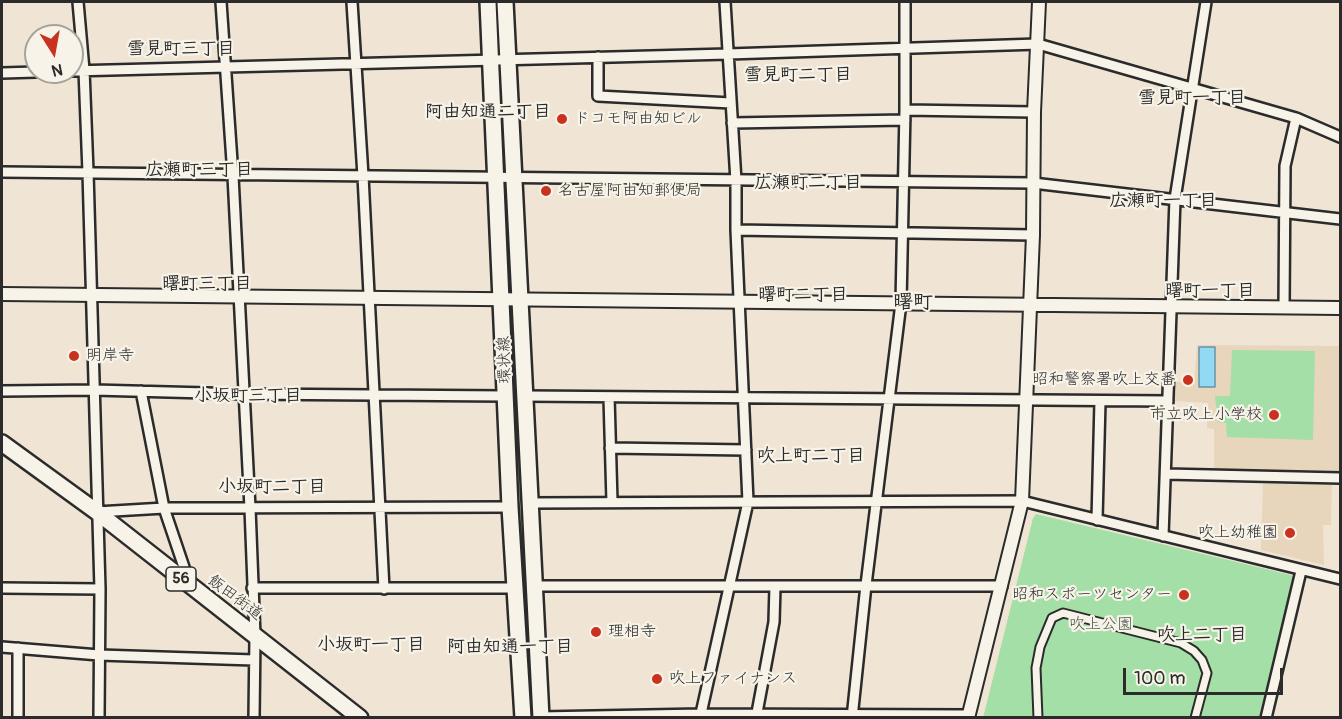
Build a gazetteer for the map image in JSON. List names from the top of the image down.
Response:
{
  "streets": {
    "main road": ["環状線", "56", "飯田街道"]
  },
  "districts": [
    "雪見町三丁目",
    "雪見町二丁目",
    "雪見町一丁目",
    "阿由知通二丁目",
    "広瀬町三丁目",
    "広瀬町二丁目",
    "広瀬町一丁目",
    "曙町三丁目",
    "曙町一丁目",
    "曙町二丁目",
    "曙町",
    "小坂町三丁目",
    "吹上町二丁目",
    "小坂町二丁目",
    "吹上二丁目",
    "小坂町一丁目",
    "阿由知通一丁目"
  ],
  "parks": ["吹上公園"],
  "places": [
    "ドコモ阿由知ビル",
    "名古屋阿由知郵便局",
    "明岸寺",
    "昭和警察署吹上交番",
    "市立吹上小学校",
    "吹上幼稚園",
    "昭和スポーツセンター",
    "理相寺",
    "吹上ファイナンス"
  ],
  "scale_bar": "100 m",
  "north": "bottom"
}
